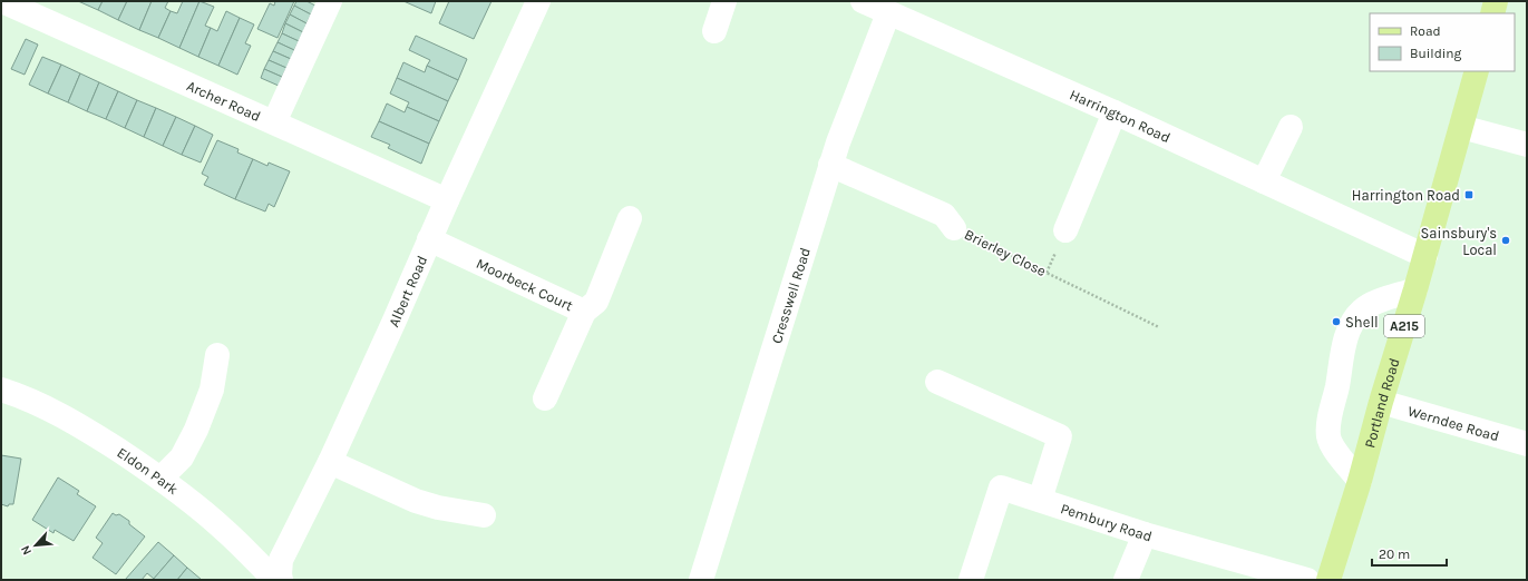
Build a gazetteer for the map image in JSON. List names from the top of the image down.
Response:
{
  "streets": {
    "main road": ["A215", "Portland Road"],
    "street": [
      "Archer Road",
      "Harrington Road",
      "Brierley Close",
      "Moorbeck Court",
      "Albert Road",
      "Cresswell Road",
      "Werndee Road",
      "Eldon Park",
      "Pembury Road"
    ]
  },
  "crossings": [
    ["Archer Road", "Albert Road"],
    ["Harrington Road", "Cresswell Road"],
    ["Harrington Road", "Portland Road"],
    ["Brierley Close", "Cresswell Road"],
    ["Moorbeck Court", "Albert Road"],
    ["Portland Road", "Werndee Road"]
  ],
  "places": {
    "transit": ["Harrington Road"],
    "other": ["Sainsbury's Local", "Shell"]
  },
  "legend": ["Road", "Building"],
  "scale_bar": "20 m",
  "north": "bottom left"
}
